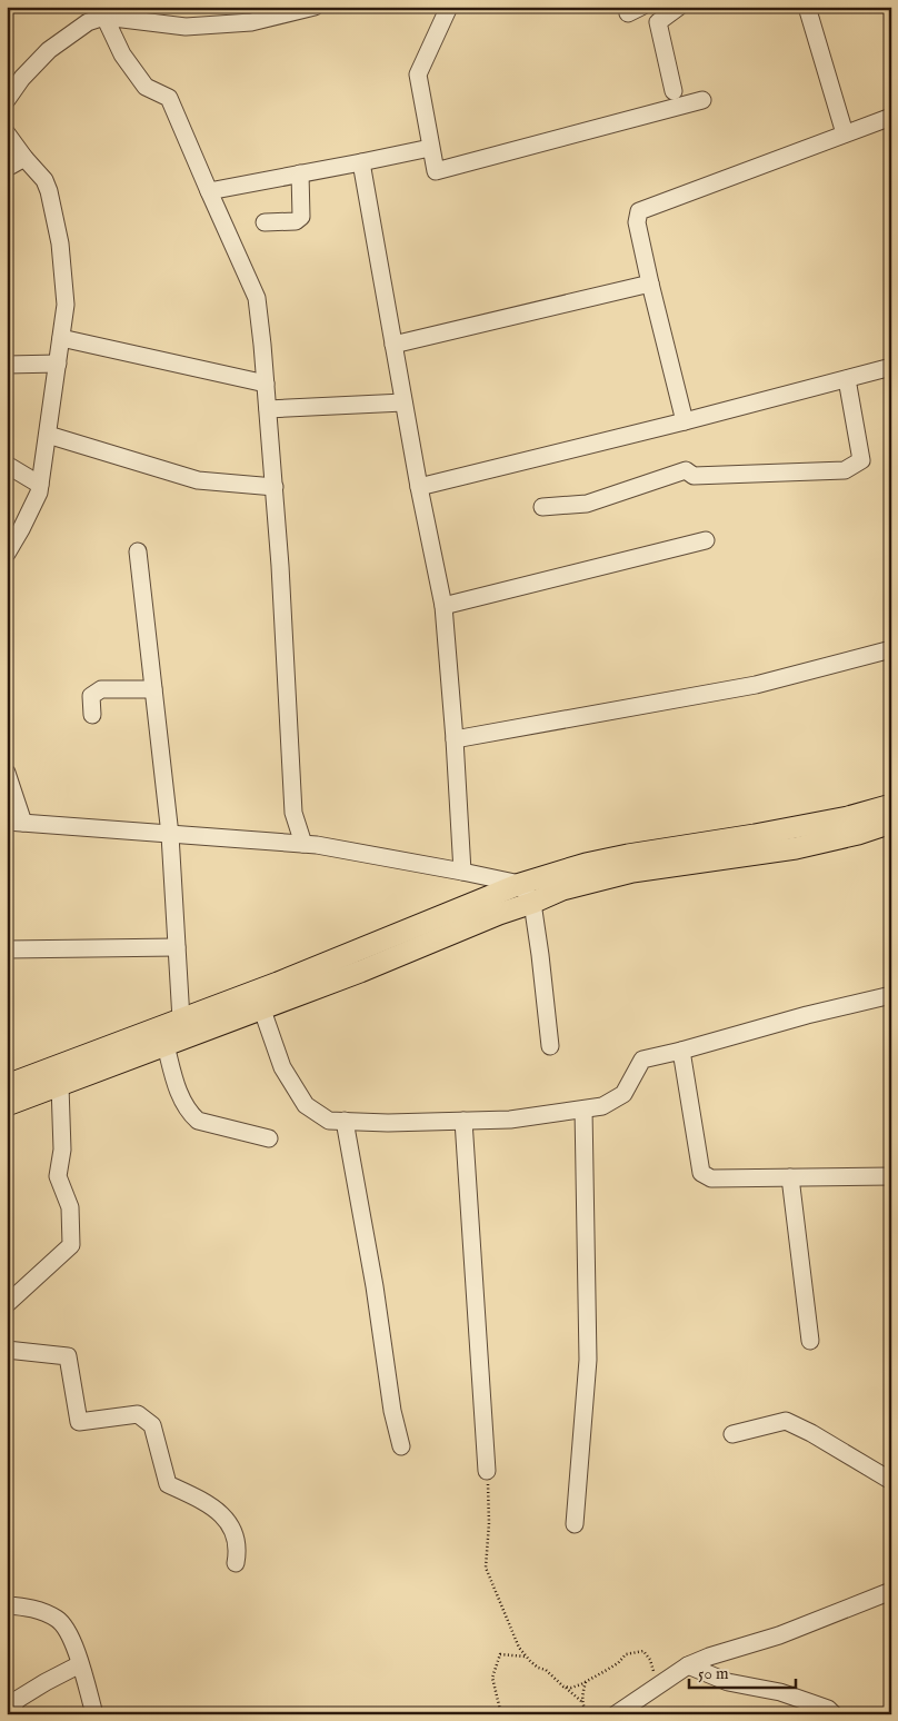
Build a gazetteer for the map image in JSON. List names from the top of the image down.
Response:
{
  "scale_bar": "50 m"
}
